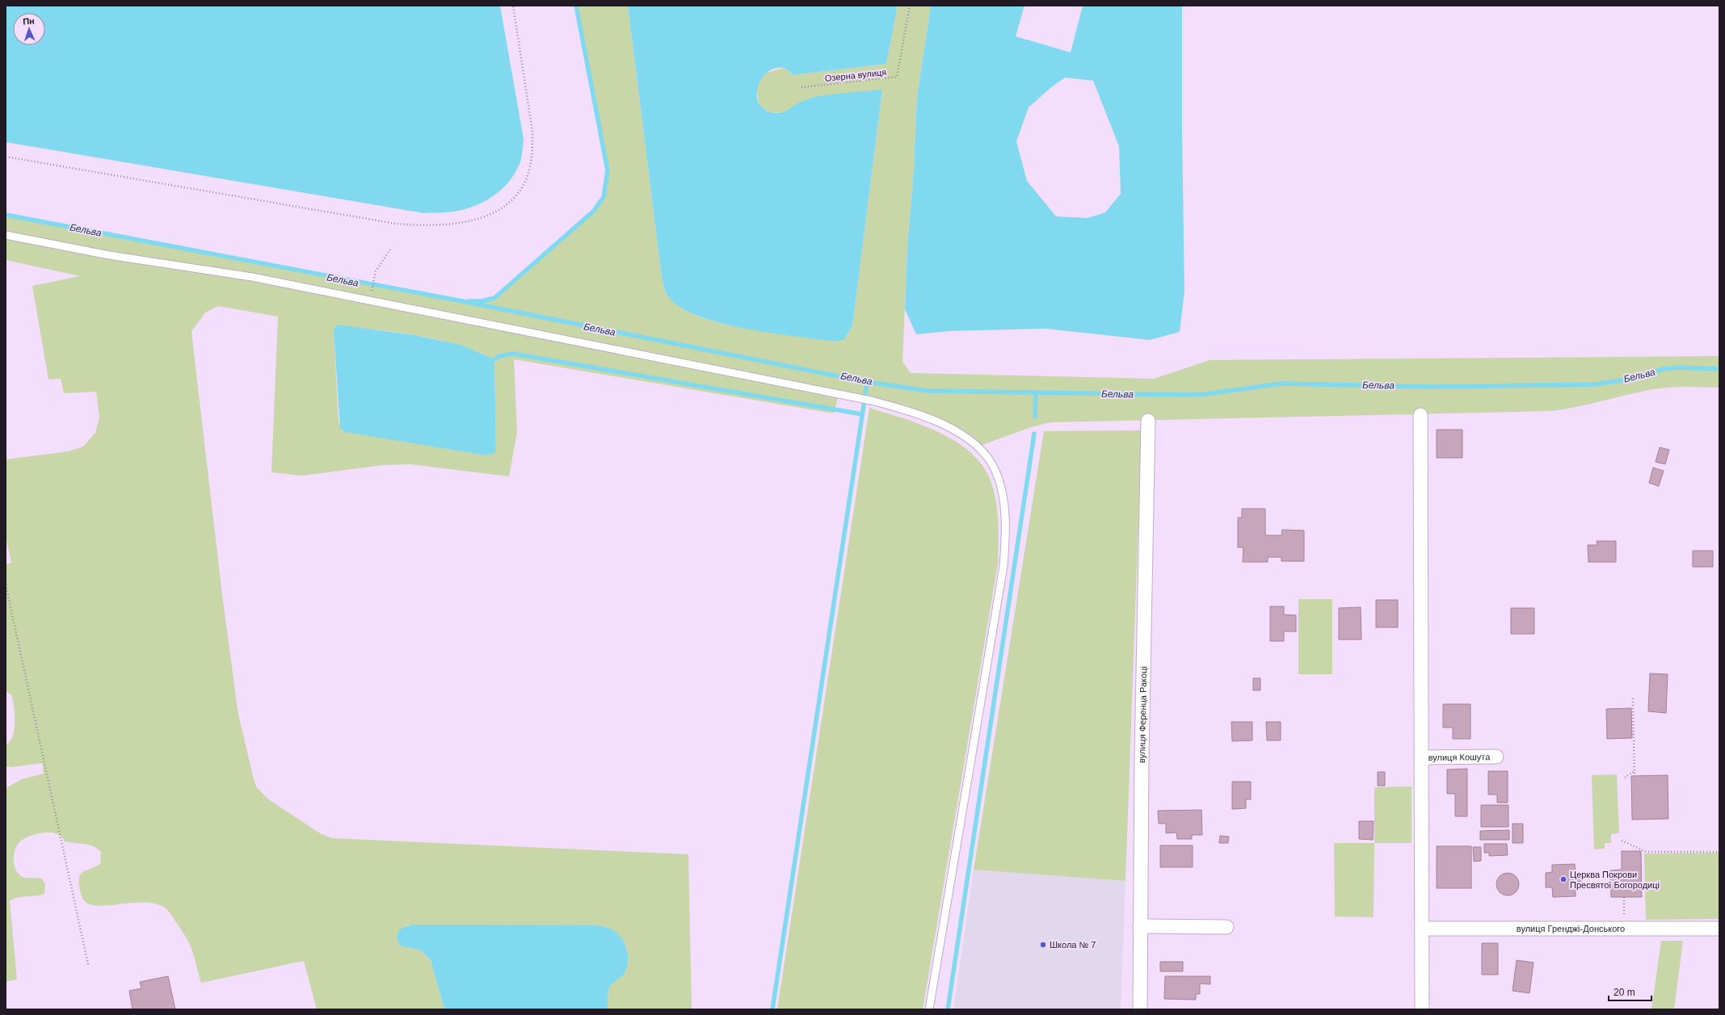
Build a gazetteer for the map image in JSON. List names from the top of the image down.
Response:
{
  "streets": {
    "street": ["вулиця Ференца Ракоці", "вулиця Кошута", "вулиця Гренджі-Донського"],
    "path": ["Озерна вулиця"]
  },
  "water": ["Бельва"],
  "places": ["Церква Покрови Пресвятої Богородиці", "Школа № 7"],
  "scale_bar": "20 m",
  "north": "top"
}
